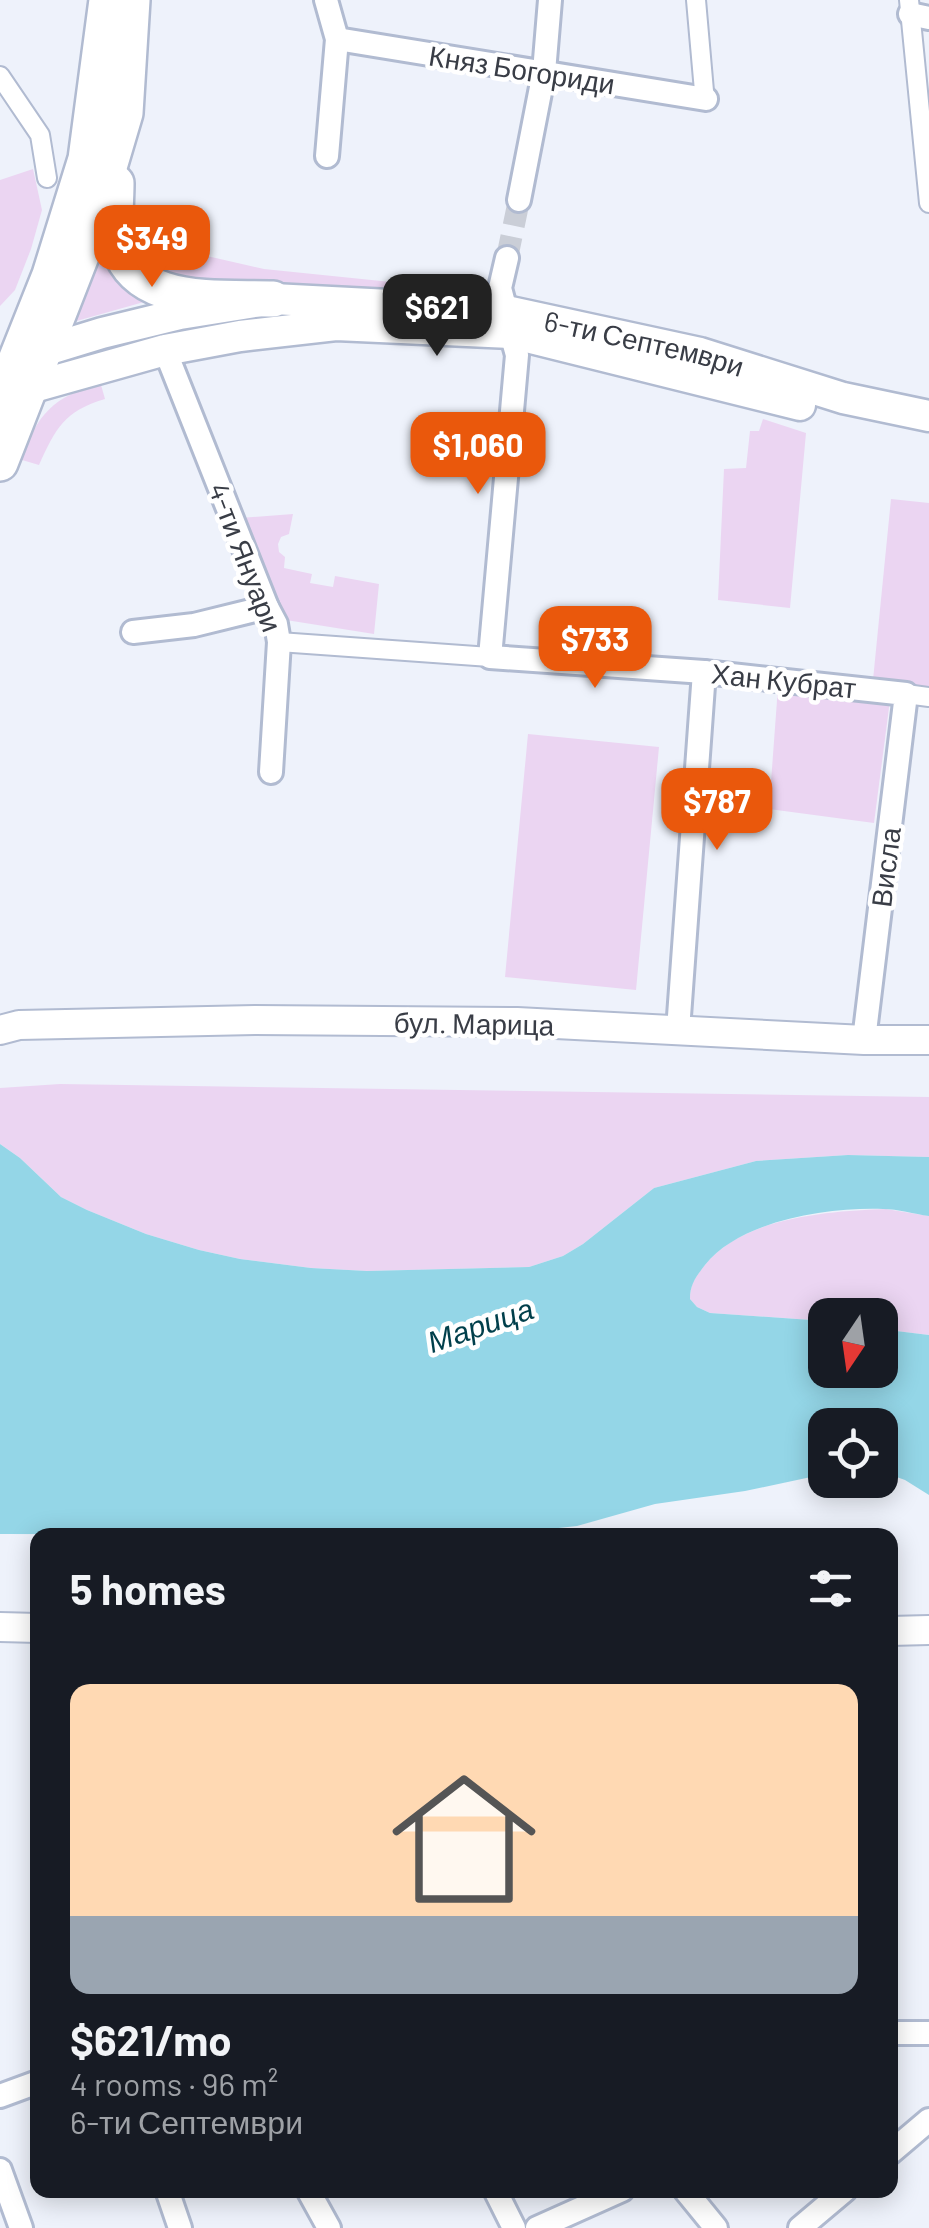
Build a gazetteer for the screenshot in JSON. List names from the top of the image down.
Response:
{
  "streets": {
    "main road": ["6-ти Септември"],
    "street": [
      "Княз Богориди",
      "4-ти Януари",
      "Хан Кубрат",
      "Висла",
      "бул. Марица"
    ]
  },
  "crossings": [
    ["6-ти Септември", "4-ти Януари"],
    ["4-ти Януари", "Хан Кубрат"],
    ["Хан Кубрат", "Висла"],
    ["Висла", "бул. Марица"]
  ],
  "water": ["Марица"],
  "north": "bottom",
  "page": {
    "price": [
      "$349",
      "$621",
      "$1,060",
      "$733",
      "$787"
    ],
    "heading": "5 homes",
    "list": [
      {
        "name": "$621/mo",
        "note": "4 rooms · 96 m² · 6-ти Септември"
      }
    ]
  }
}
